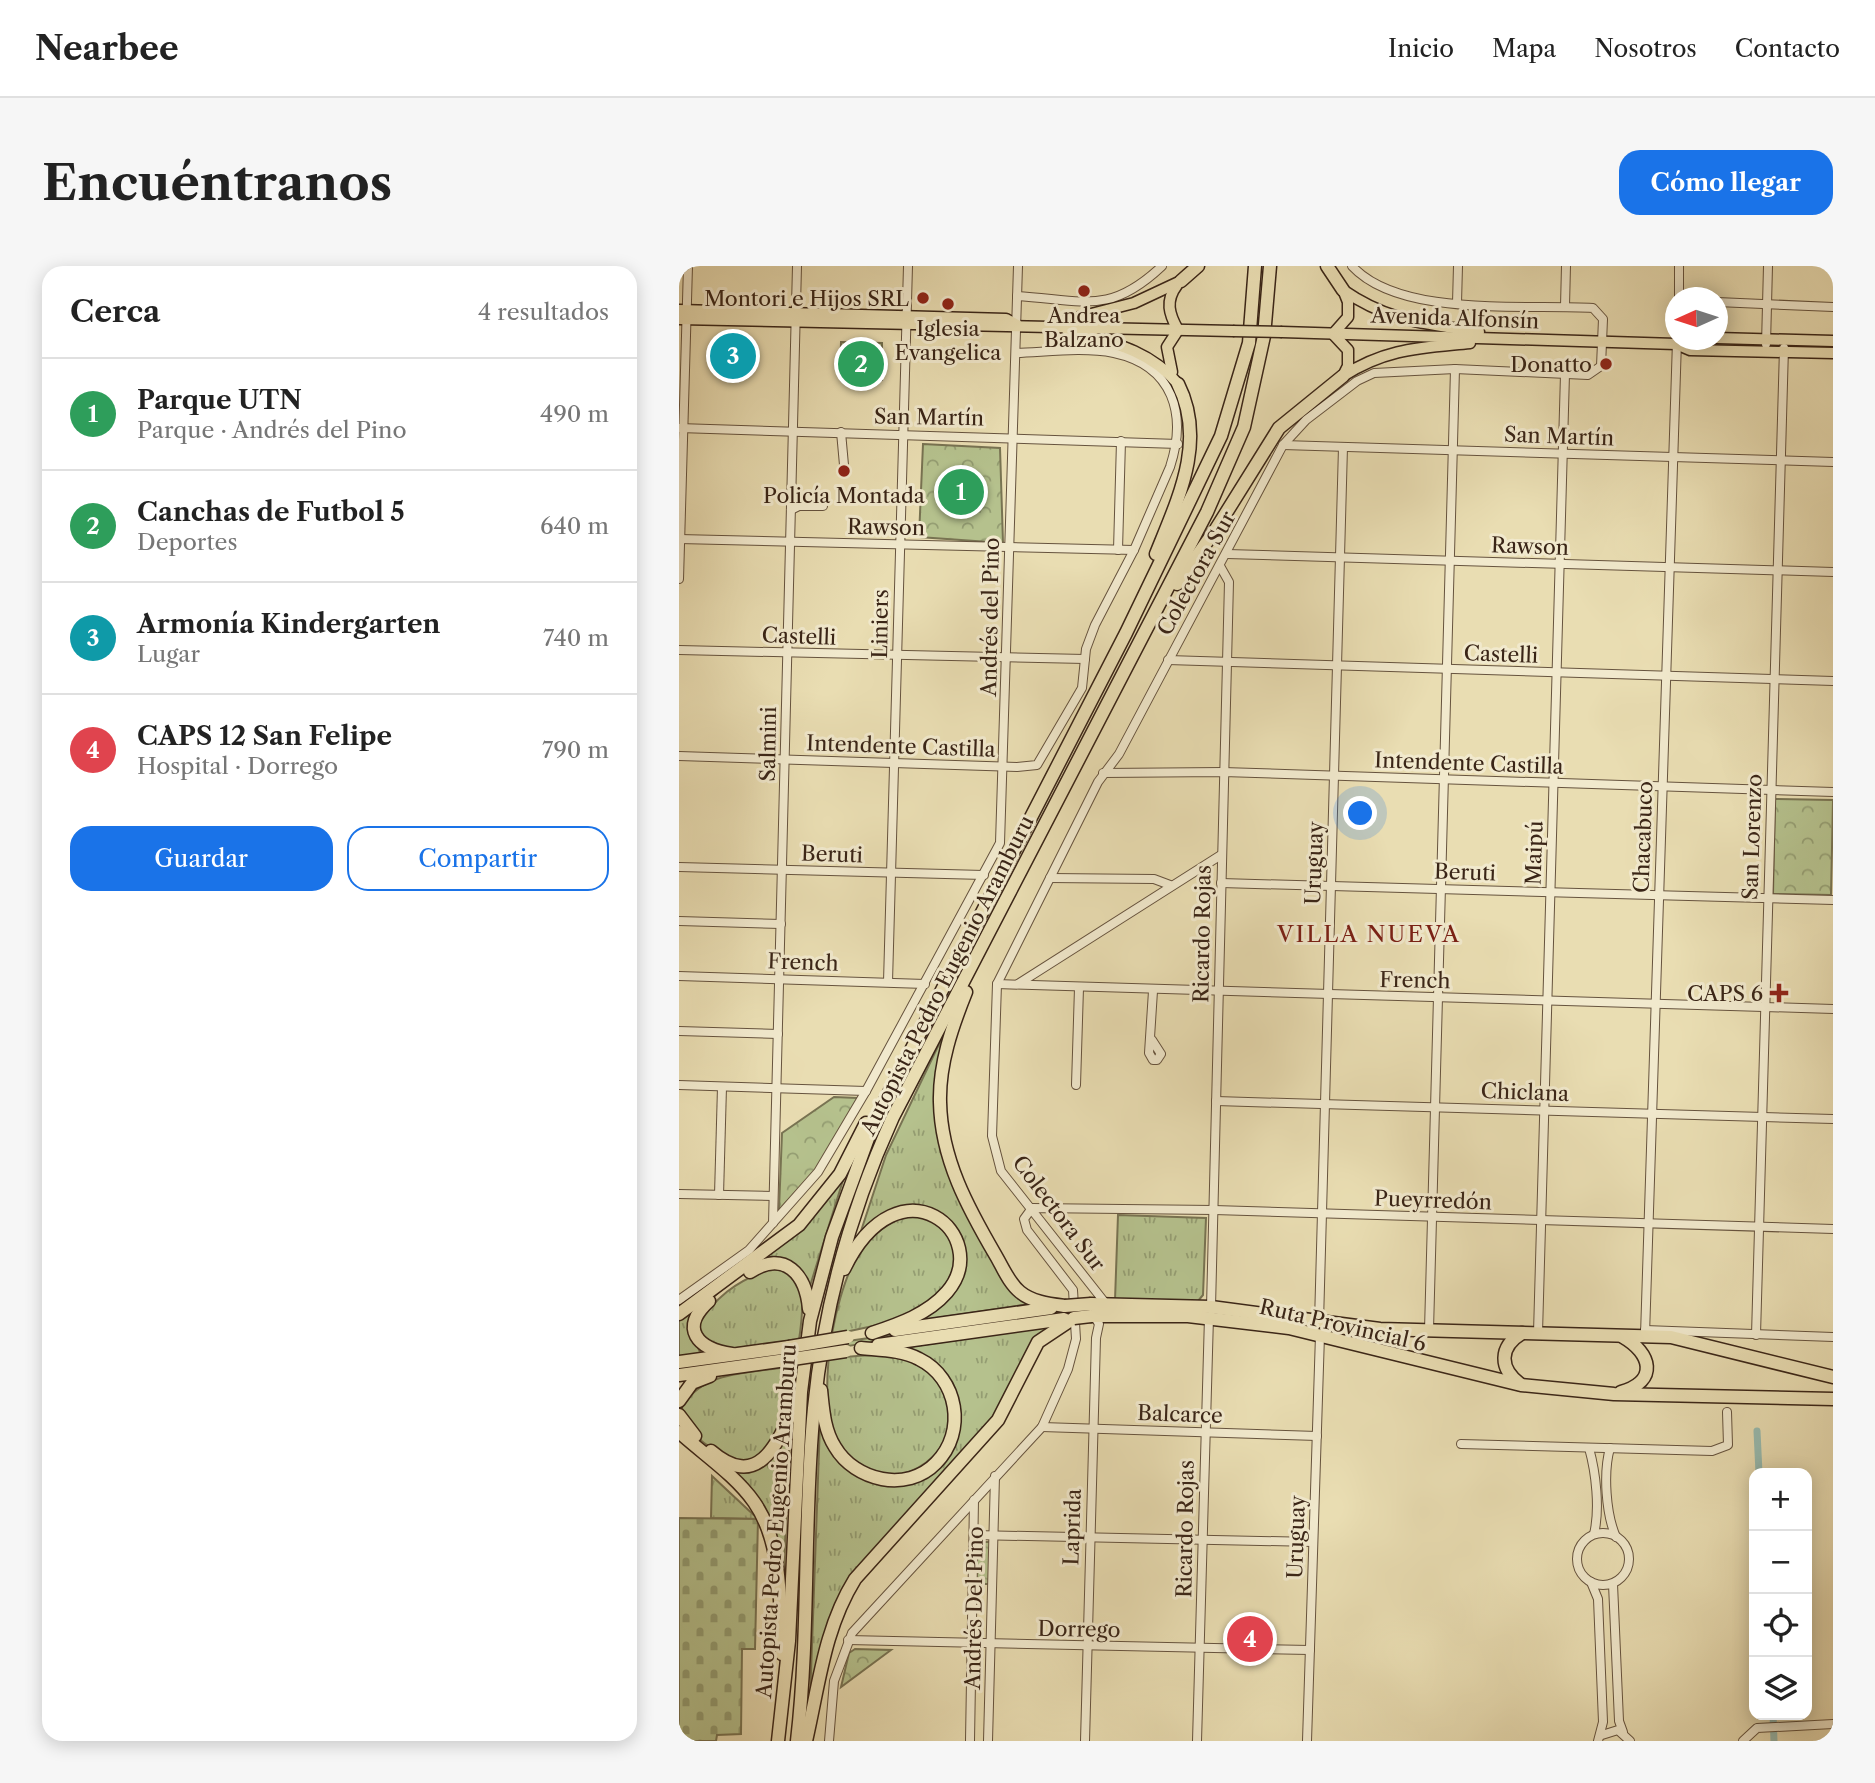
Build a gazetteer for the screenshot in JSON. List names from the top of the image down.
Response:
{
  "streets": {
    "highway": ["Autopista Pedro Eugenio Aramburu", "Ruta Provincial 6"],
    "main road": ["Avenida Alfonsín"],
    "street": [
      "San Martín",
      "Rawson",
      "Colectora Sur",
      "Andrés del Pino",
      "Liniers",
      "Castelli",
      "Salmini",
      "Intendente Castilla",
      "Chacabuco",
      "San Lorenzo",
      "Maipú",
      "Beruti",
      "Uruguay",
      "Ricardo Rojas",
      "French",
      "Chiclana",
      "Pueyrredón",
      "Balcarce",
      "Laprida",
      "Andrés Del Pino",
      "Dorrego"
    ]
  },
  "crossings": [
    ["Avenida Alfonsín", "Colectora Sur"],
    ["Avenida Alfonsín", "San Lorenzo"],
    ["San Martín", "Colectora Sur"],
    ["San Martín", "Andrés del Pino"],
    ["San Martín", "Liniers"],
    ["San Martín", "Salmini"],
    ["San Martín", "Chacabuco"],
    ["San Martín", "San Lorenzo"],
    ["San Martín", "Maipú"],
    ["San Martín", "Uruguay"],
    ["Rawson", "Colectora Sur"],
    ["Rawson", "Andrés del Pino"],
    ["Rawson", "Liniers"],
    ["Rawson", "Salmini"],
    ["Rawson", "Chacabuco"],
    ["Rawson", "San Lorenzo"],
    ["Rawson", "Maipú"],
    ["Rawson", "Uruguay"],
    ["Colectora Sur", "Castelli"],
    ["Colectora Sur", "Intendente Castilla"],
    ["Colectora Sur", "Maipú"],
    ["Colectora Sur", "Ricardo Rojas"],
    ["Colectora Sur", "French"],
    ["Colectora Sur", "Pueyrredón"],
    ["Colectora Sur", "Ruta Provincial 6"],
    ["Andrés del Pino", "Castelli"],
    ["Andrés del Pino", "Intendente Castilla"],
    ["Andrés del Pino", "Beruti"],
    ["Liniers", "Castelli"],
    ["Liniers", "Intendente Castilla"],
    ["Liniers", "Beruti"],
    ["Liniers", "French"],
    ["Castelli", "Salmini"],
    ["Castelli", "Intendente Castilla"],
    ["Castelli", "Chacabuco"],
    ["Castelli", "San Lorenzo"],
    ["Castelli", "Maipú"],
    ["Castelli", "Uruguay"],
    ["Castelli", "Ricardo Rojas"],
    ["Salmini", "Intendente Castilla"],
    ["Salmini", "Beruti"],
    ["Salmini", "French"],
    ["Intendente Castilla", "Chacabuco"],
    ["Intendente Castilla", "San Lorenzo"],
    ["Intendente Castilla", "Maipú"],
    ["Intendente Castilla", "Uruguay"],
    ["Intendente Castilla", "Ricardo Rojas"],
    ["Chacabuco", "Beruti"],
    ["Chacabuco", "French"],
    ["Chacabuco", "Chiclana"],
    ["Chacabuco", "Pueyrredón"],
    ["Chacabuco", "Ruta Provincial 6"],
    ["San Lorenzo", "Beruti"],
    ["San Lorenzo", "French"],
    ["San Lorenzo", "Chiclana"],
    ["San Lorenzo", "Pueyrredón"],
    ["Maipú", "Beruti"],
    ["Maipú", "French"],
    ["Maipú", "Chiclana"],
    ["Maipú", "Pueyrredón"],
    ["Maipú", "Ruta Provincial 6"],
    ["Beruti", "Uruguay"],
    ["Beruti", "Ricardo Rojas"],
    ["Uruguay", "French"],
    ["Uruguay", "Chiclana"],
    ["Uruguay", "Pueyrredón"],
    ["Uruguay", "Ruta Provincial 6"],
    ["Uruguay", "Balcarce"],
    ["Uruguay", "Dorrego"],
    ["Ricardo Rojas", "French"],
    ["Ricardo Rojas", "Chiclana"],
    ["Ricardo Rojas", "Pueyrredón"],
    ["Ricardo Rojas", "Ruta Provincial 6"],
    ["Ricardo Rojas", "Balcarce"],
    ["Ricardo Rojas", "Dorrego"],
    ["Ruta Provincial 6", "Laprida"],
    ["Balcarce", "Laprida"],
    ["Laprida", "Dorrego"],
    ["Andrés Del Pino", "Dorrego"]
  ],
  "districts": ["VILLA NUEVA"],
  "places": {
    "other": [
      "Andrea Balzano",
      "Montori e Hijos SRL",
      "Iglesia Evangelica",
      "Donatto",
      "Policía Montada"
    ],
    "health": ["CAPS 6"]
  },
  "north": "left",
  "page": {
    "header": "Nearbee",
    "nav": [
      "Inicio",
      "Mapa",
      "Nosotros",
      "Contacto"
    ],
    "buttons": [
      "Cómo llegar",
      ["Guardar", "Compartir"]
    ],
    "title": "Encuéntranos",
    "heading": ["Cerca", "4 resultados"],
    "pins": [
      "3",
      "2",
      "1",
      "4"
    ],
    "list": [
      {
        "mark": "1",
        "name": "Parque UTN",
        "note": "Parque · Andrés del Pino",
        "value": "490 m"
      },
      {
        "mark": "2",
        "name": "Canchas de Futbol 5",
        "note": "Deportes",
        "value": "640 m"
      },
      {
        "mark": "3",
        "name": "Armonía Kindergarten",
        "note": "Lugar",
        "value": "740 m"
      },
      {
        "mark": "4",
        "name": "CAPS 12 San Felipe",
        "note": "Hospital · Dorrego",
        "value": "790 m"
      }
    ],
    "map_buttons": ["+", "−"]
  }
}
